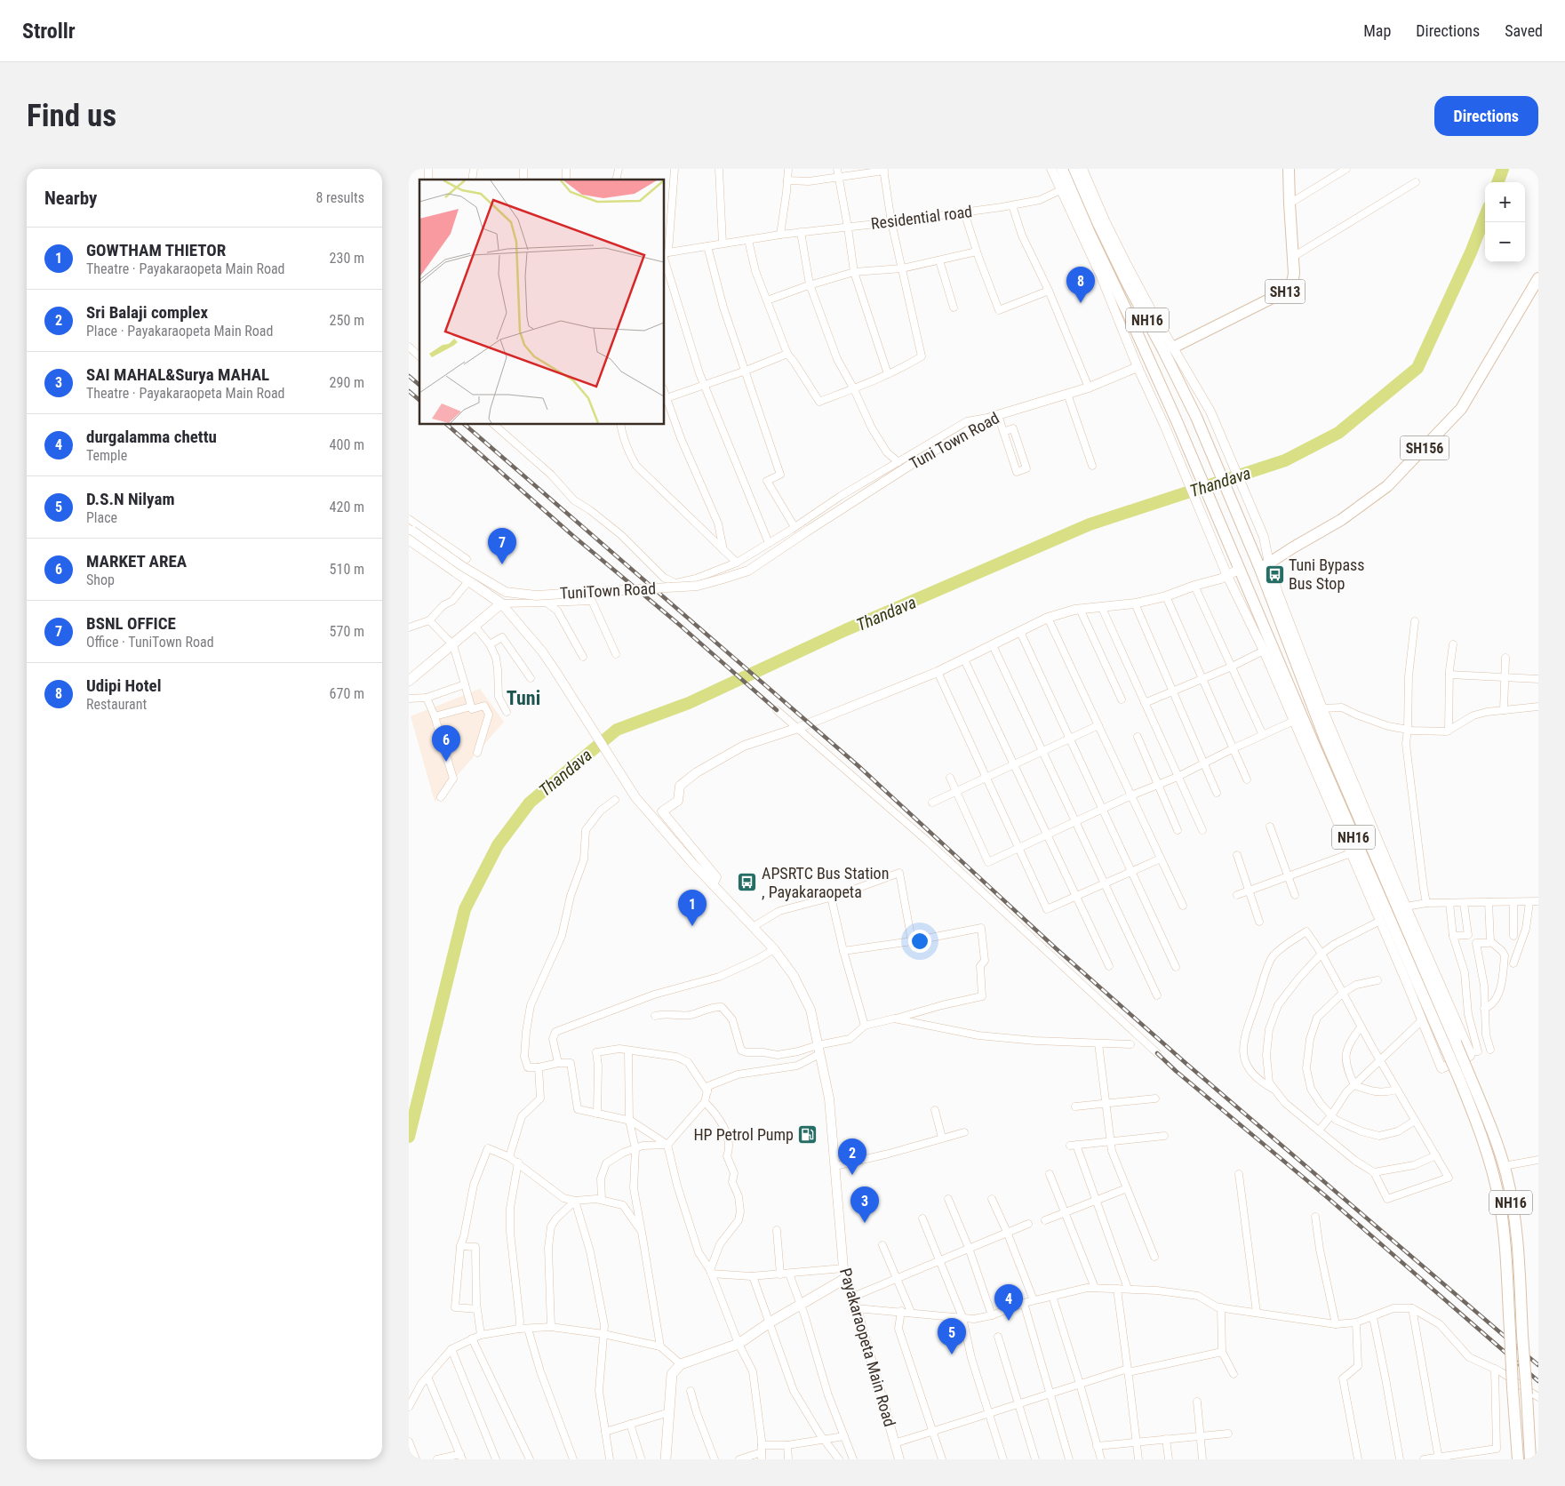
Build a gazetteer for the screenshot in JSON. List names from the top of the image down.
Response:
{
  "streets": {
    "main road": ["SH13", "NH16", "SH156"],
    "street": [
      "Residential road",
      "Tuni Town Road",
      "TuniTown Road",
      "Payakaraopeta Main Road"
    ]
  },
  "crossings": [
    ["NH16", "SH156"],
    ["Tuni Town Road", "TuniTown Road"]
  ],
  "districts": ["Tuni"],
  "water": ["Thandava"],
  "places": {
    "bus stop": ["Tuni Bypass Bus Stop", "APSRTC Bus Station , Payakaraopeta"],
    "fuel station": ["HP Petrol Pump"]
  },
  "page": {
    "header": "Strollr",
    "nav": ["Map", "Directions", "Saved"],
    "buttons": "Directions",
    "title": "Find us",
    "heading": ["Nearby", "8 results"],
    "map_buttons": ["+", "−"],
    "list": [
      {
        "mark": "1",
        "name": "GOWTHAM THIETOR",
        "note": "Theatre · Payakaraopeta Main Road",
        "value": "230 m"
      },
      {
        "mark": "2",
        "name": "Sri Balaji complex",
        "note": "Place · Payakaraopeta Main Road",
        "value": "250 m"
      },
      {
        "mark": "3",
        "name": "SAI MAHAL&Surya MAHAL",
        "note": "Theatre · Payakaraopeta Main Road",
        "value": "290 m"
      },
      {
        "mark": "4",
        "name": "durgalamma chettu",
        "note": "Temple",
        "value": "400 m"
      },
      {
        "mark": "5",
        "name": "D.S.N Nilyam",
        "note": "Place",
        "value": "420 m"
      },
      {
        "mark": "6",
        "name": "MARKET AREA",
        "note": "Shop",
        "value": "510 m"
      },
      {
        "mark": "7",
        "name": "BSNL OFFICE",
        "note": "Office · TuniTown Road",
        "value": "570 m"
      },
      {
        "mark": "8",
        "name": "Udipi Hotel",
        "note": "Restaurant",
        "value": "670 m"
      }
    ],
    "pins": [
      "8",
      "7",
      "6",
      "1",
      "2",
      "3",
      "4",
      "5"
    ]
  }
}
